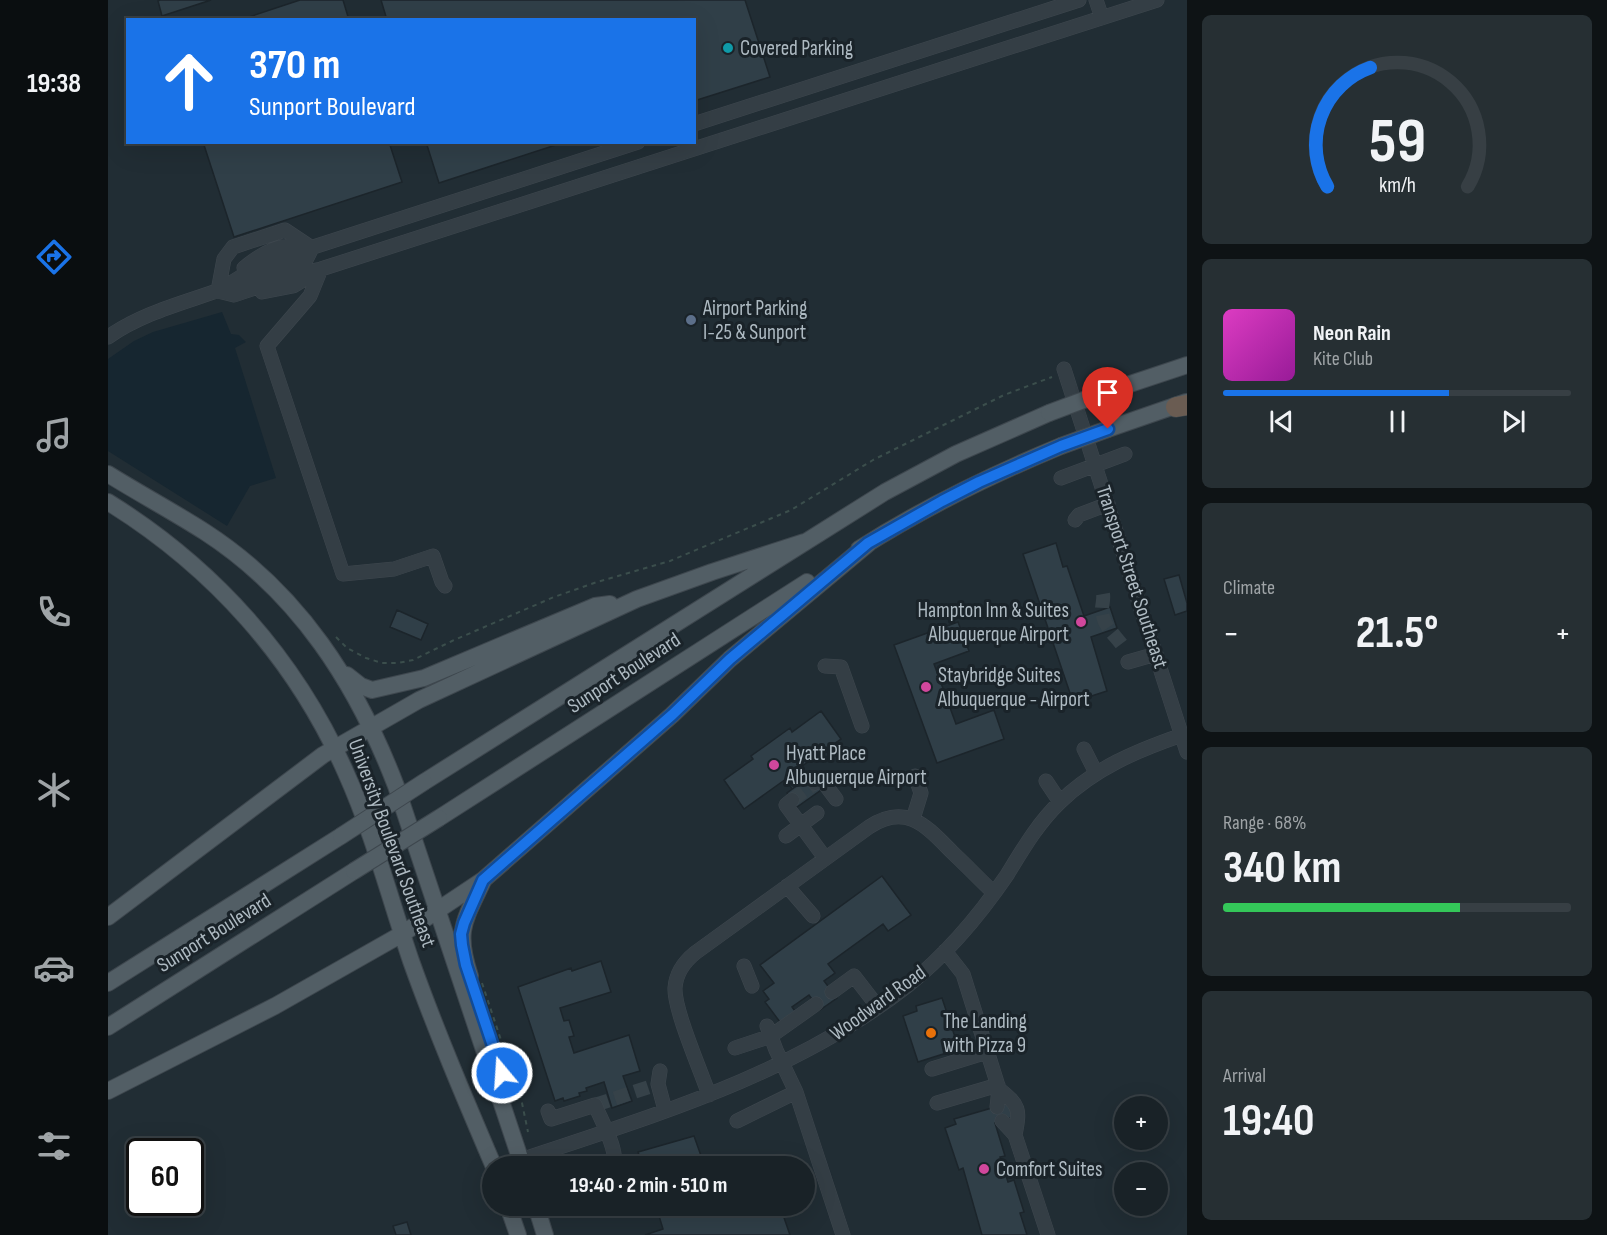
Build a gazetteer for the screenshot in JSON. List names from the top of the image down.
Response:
{
  "streets": {
    "main road": ["Sunport Boulevard", "University Boulevard Southeast"],
    "street": ["Transport Street Southeast", "Woodward Road"]
  },
  "crossings": [
    ["Transport Street Southeast", "Woodward Road"]
  ],
  "places": [
    "Covered Parking",
    "Airport Parking I-25 & Sunport",
    "Hampton Inn & Suites Albuquerque Airport",
    "Staybridge Suites Albuquerque - Airport",
    "Hyatt Place Albuquerque Airport",
    "The Landing with Pizza 9",
    "Comfort Suites"
  ],
  "page": {
    "tabs": "19:38",
    "turn": ["370 m", "Sunport Boulevard"],
    "song": ["Neon Rain", "Kite Club"],
    "tile": [
      "Climate",
      ["Range · 68%", "340 km"],
      ["Arrival", "19:40"]
    ],
    "heat": ["−", "21.5°", "+"],
    "map_buttons": ["+", "−"],
    "limit": "60",
    "trip": "19:40 · 2 min · 510 m",
    "gauge": ["59", "km/h"]
  }
}
